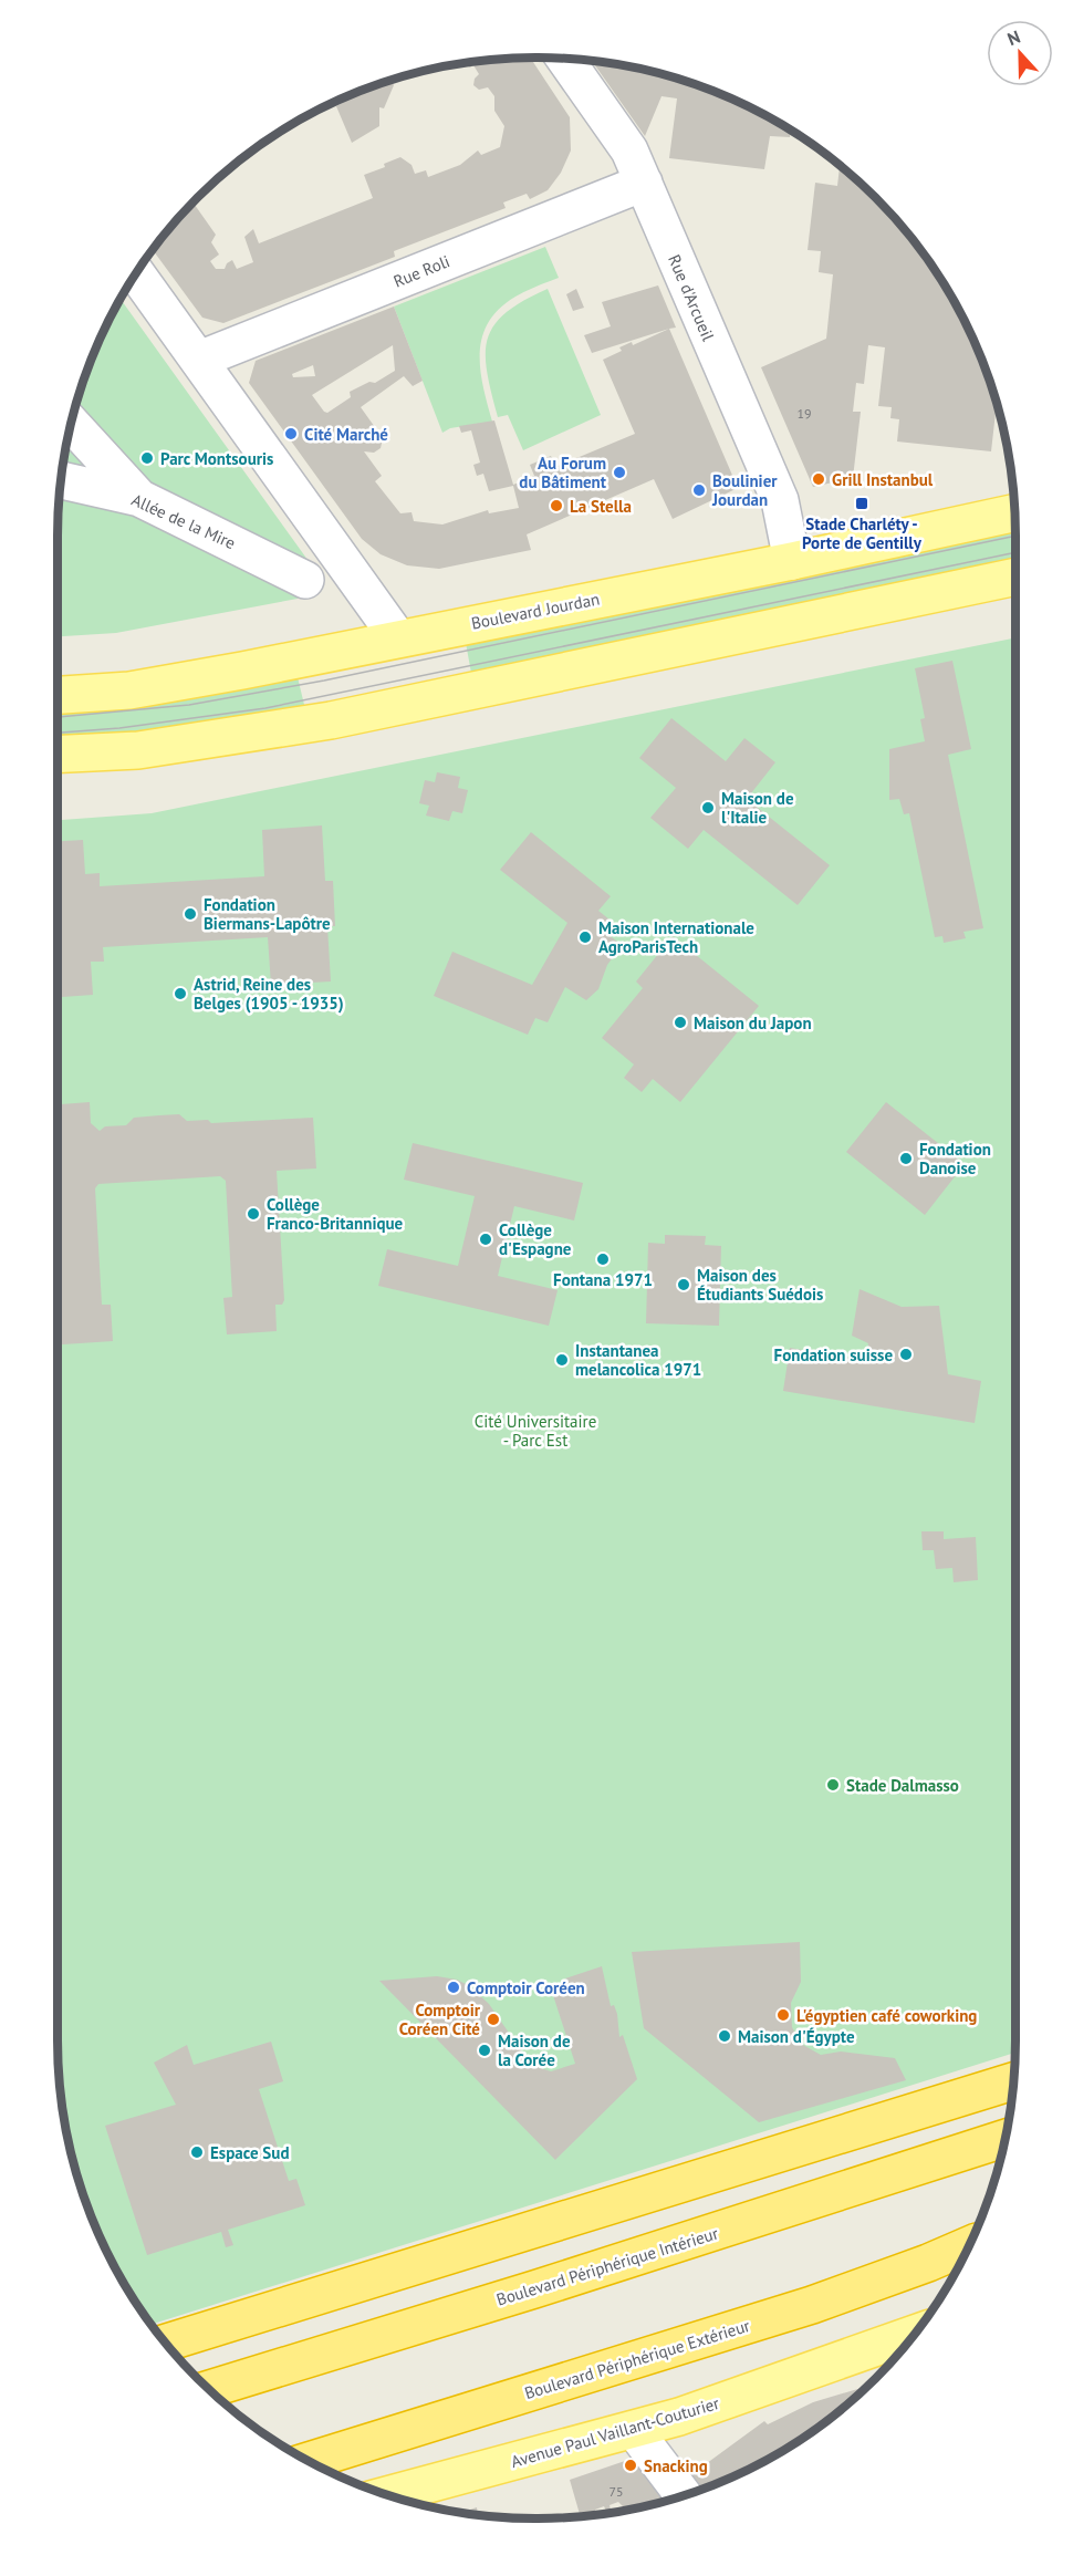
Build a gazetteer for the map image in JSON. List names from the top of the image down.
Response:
{
  "streets": {
    "highway": ["Boulevard Périphérique Intérieur", "Boulevard Périphérique Extérieur"],
    "main road": ["Boulevard Jourdan", "Avenue Paul Vaillant-Couturier"],
    "street": ["Rue Roli", "Rue d'Arcueil", "Allée de la Mire"]
  },
  "crossings": [
    ["Rue Roli", "Rue d'Arcueil"],
    ["Rue d'Arcueil", "Boulevard Jourdan"]
  ],
  "parks": ["Cité Universitaire - Parc Est"],
  "places": {
    "other": [
      "Cité Marché",
      "Parc Montsouris",
      "Au Forum du Bâtiment",
      "Grill Instanbul",
      "Boulinier Jourdan",
      "La Stella",
      "Maison de l'Italie",
      "Fondation Biermans-Lapôtre",
      "Maison Internationale AgroParisTech",
      "Astrid, Reine des Belges (1905 - 1935)",
      "Maison du Japon",
      "Fondation Danoise",
      "Collège Franco-Britannique",
      "Collège d'Espagne",
      "Fontana 1971",
      "Maison des Étudiants Suédois",
      "Fondation suisse",
      "Instantanea melancolica 1971",
      "Stade Dalmasso",
      "Comptoir Coréen",
      "L'égyptien café coworking",
      "Comptoir Coréen Cité",
      "Maison d'Égypte",
      "Maison de la Corée",
      "Espace Sud",
      "Snacking"
    ],
    "transit": ["Stade Charléty - Porte de Gentilly"]
  },
  "house_numbers": ["19", "75"],
  "north": "top"
}
